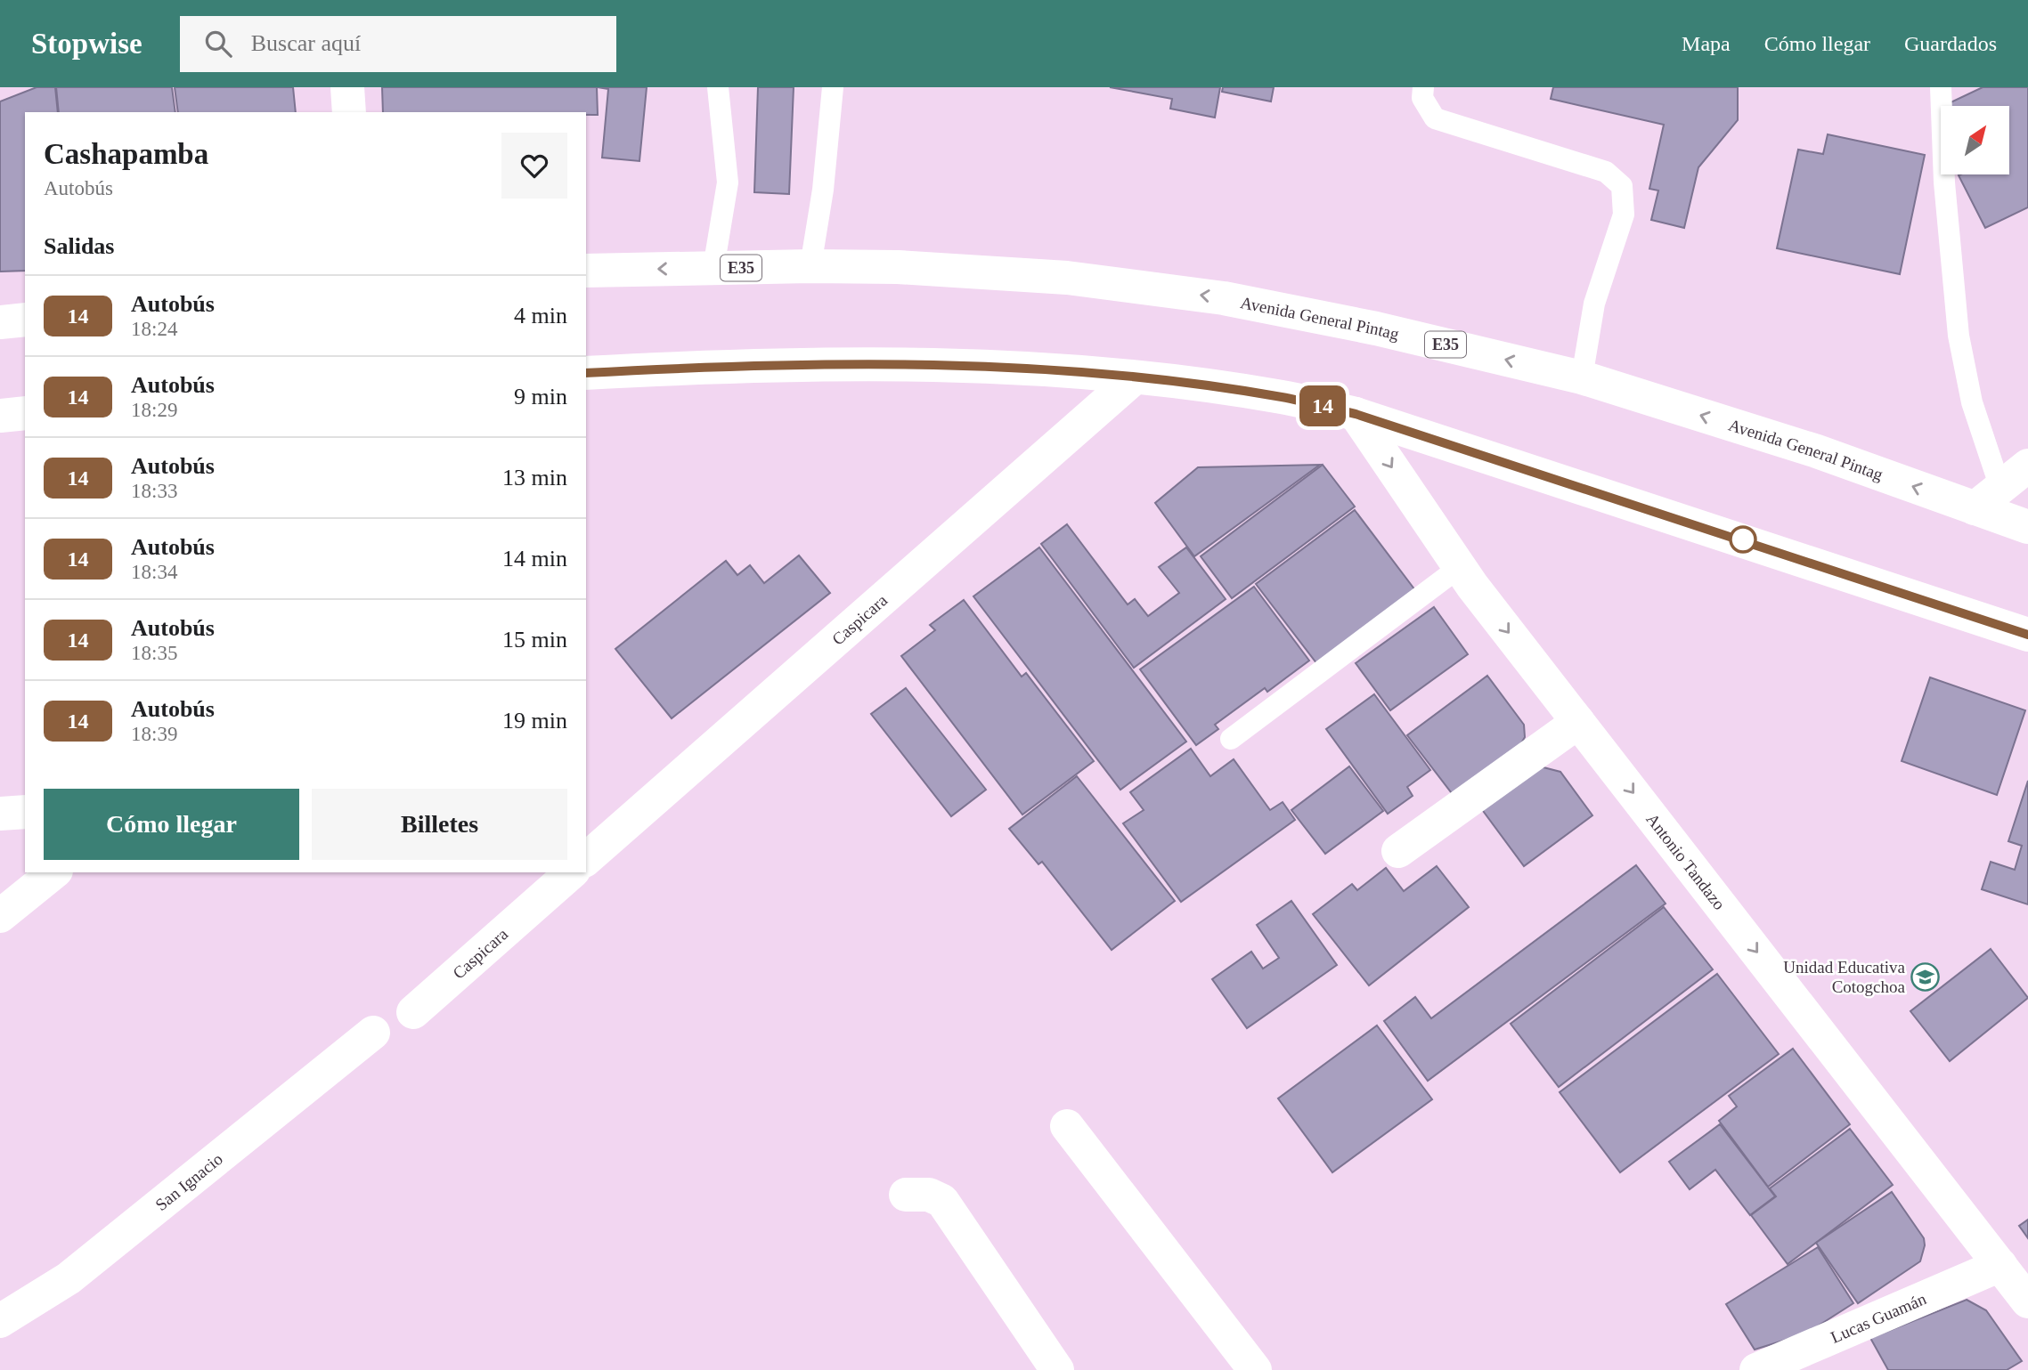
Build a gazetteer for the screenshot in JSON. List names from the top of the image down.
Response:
{
  "streets": {
    "main road": [
      "E35",
      "Avenida General Pintag",
      "Caspicara",
      "Antonio Tandazo",
      "San Ignacio",
      "Lucas Guamán"
    ]
  },
  "crossings": [
    ["Antonio Tandazo", "Lucas Guamán"]
  ],
  "one_way": ["Antonio Tandazo"],
  "places": {
    "school or university": ["Unidad Educativa Cotogchoa"]
  },
  "lines": ["bus line 14"],
  "north": "top right",
  "page": {
    "header": "Stopwise",
    "search": "Buscar aquí",
    "nav": ["Mapa", "Cómo llegar", "Guardados"],
    "on_map": "14",
    "heading": [
      ["Cashapamba", "Autobús"],
      "Salidas"
    ],
    "list": [
      {
        "mark": "14",
        "name": "Autobús",
        "note": "18:24",
        "value": "4 min"
      },
      {
        "mark": "14",
        "name": "Autobús",
        "note": "18:29",
        "value": "9 min"
      },
      {
        "mark": "14",
        "name": "Autobús",
        "note": "18:33",
        "value": "13 min"
      },
      {
        "mark": "14",
        "name": "Autobús",
        "note": "18:34",
        "value": "14 min"
      },
      {
        "mark": "14",
        "name": "Autobús",
        "note": "18:35",
        "value": "15 min"
      },
      {
        "mark": "14",
        "name": "Autobús",
        "note": "18:39",
        "value": "19 min"
      }
    ],
    "buttons": ["Cómo llegar", "Billetes"]
  }
}
